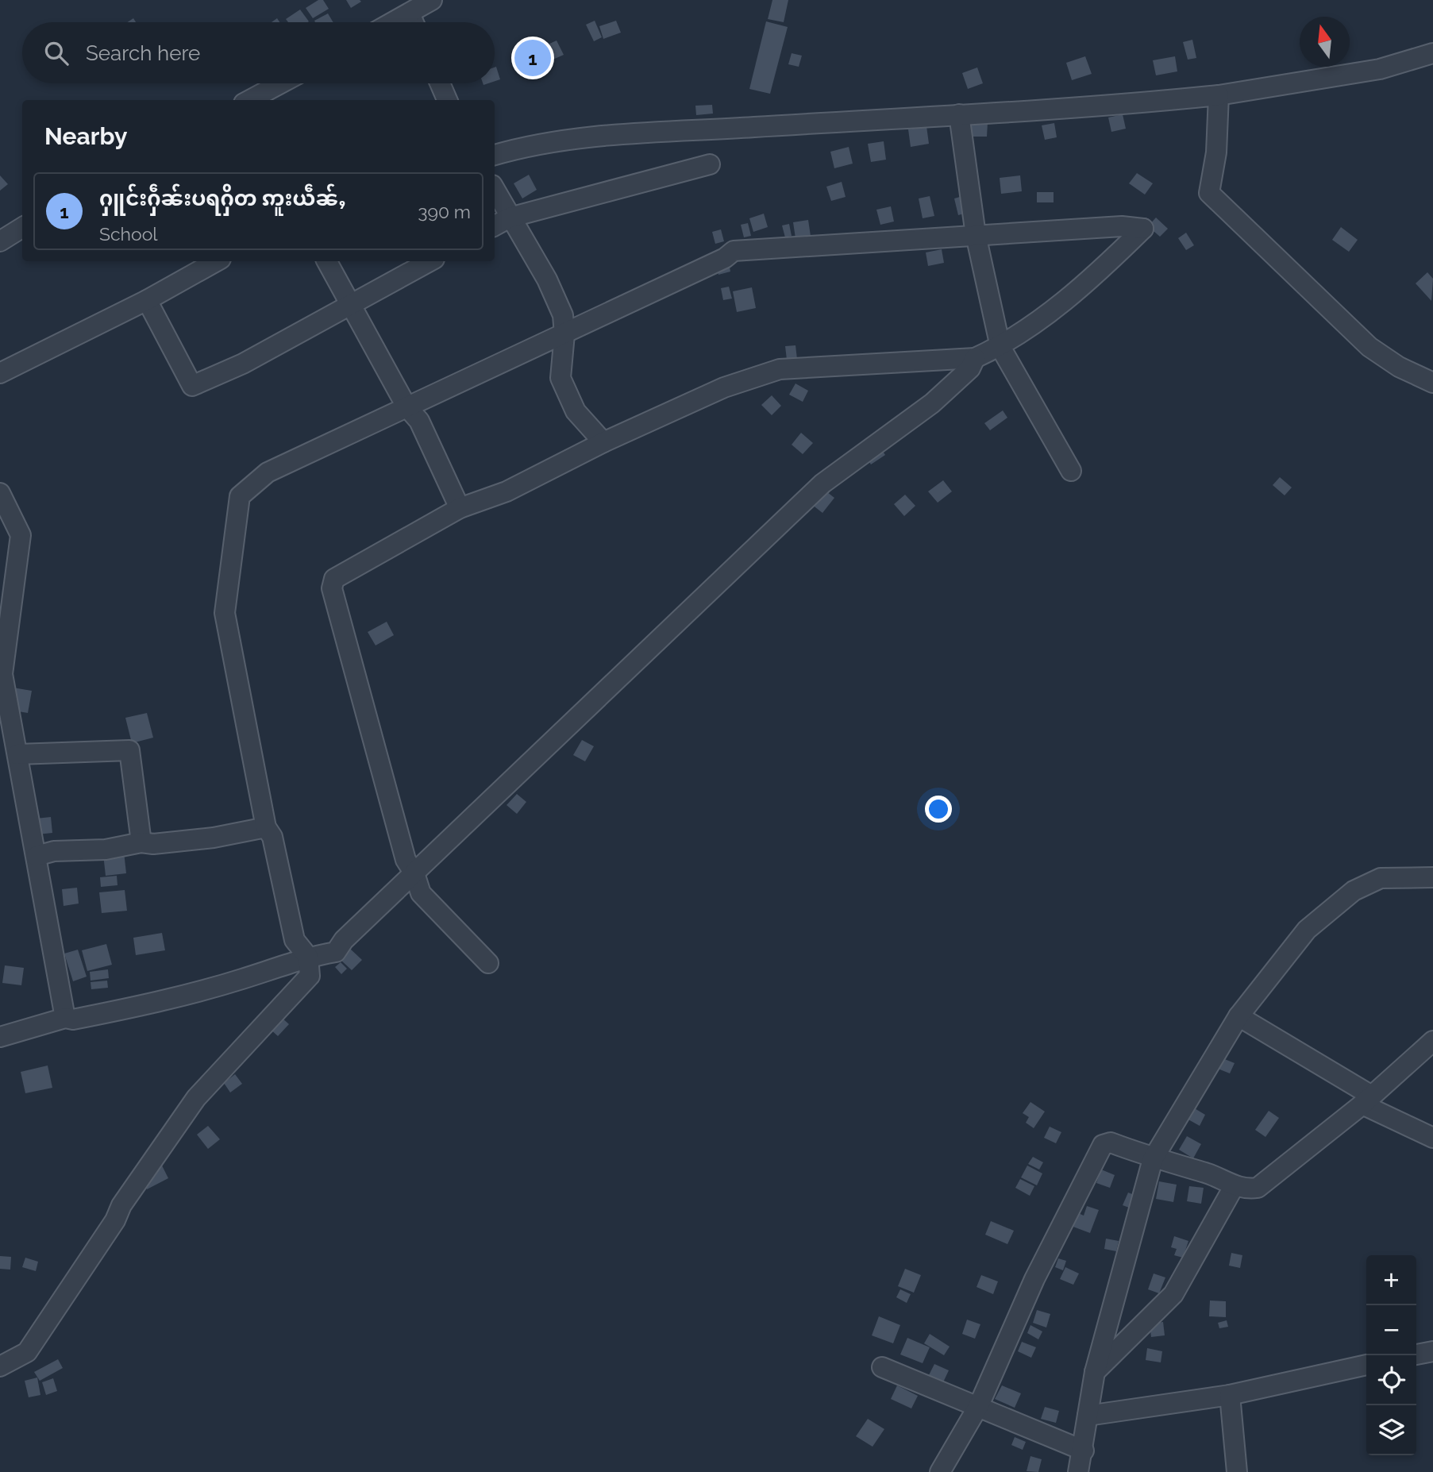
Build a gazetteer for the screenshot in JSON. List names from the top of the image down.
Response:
{
  "north": "top",
  "page": {
    "search": "Search here",
    "pins": "1",
    "heading": "Nearby",
    "list": [
      {
        "mark": "1",
        "name": "ႁူင်းႁဵၼ်းပရႁိတ ဢူးယဵၼ်ႇ",
        "note": "School",
        "value": "390 m"
      }
    ],
    "map_buttons": ["+", "−"]
  }
}
